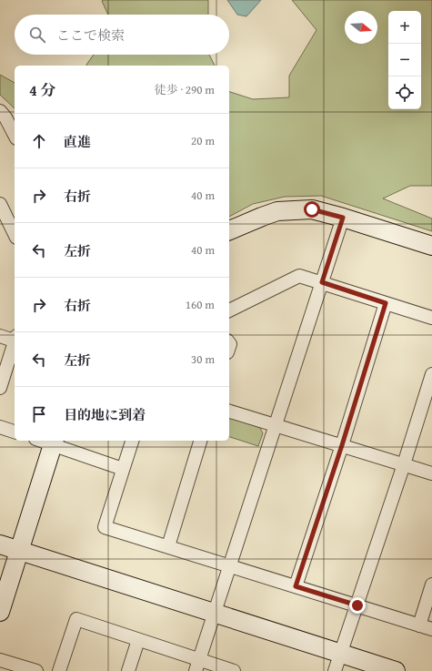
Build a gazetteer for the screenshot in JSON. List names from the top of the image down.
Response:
{
  "north": "right",
  "page": {
    "map_buttons": ["+", "−"],
    "search": "ここで検索",
    "heading": ["4 分", "徒歩 · 290 m"],
    "list": [
      ["直進", "20 m"],
      ["右折", "40 m"],
      ["左折", "40 m"],
      ["右折", "160 m"],
      ["左折", "30 m"],
      "目的地に到着"
    ]
  }
}
